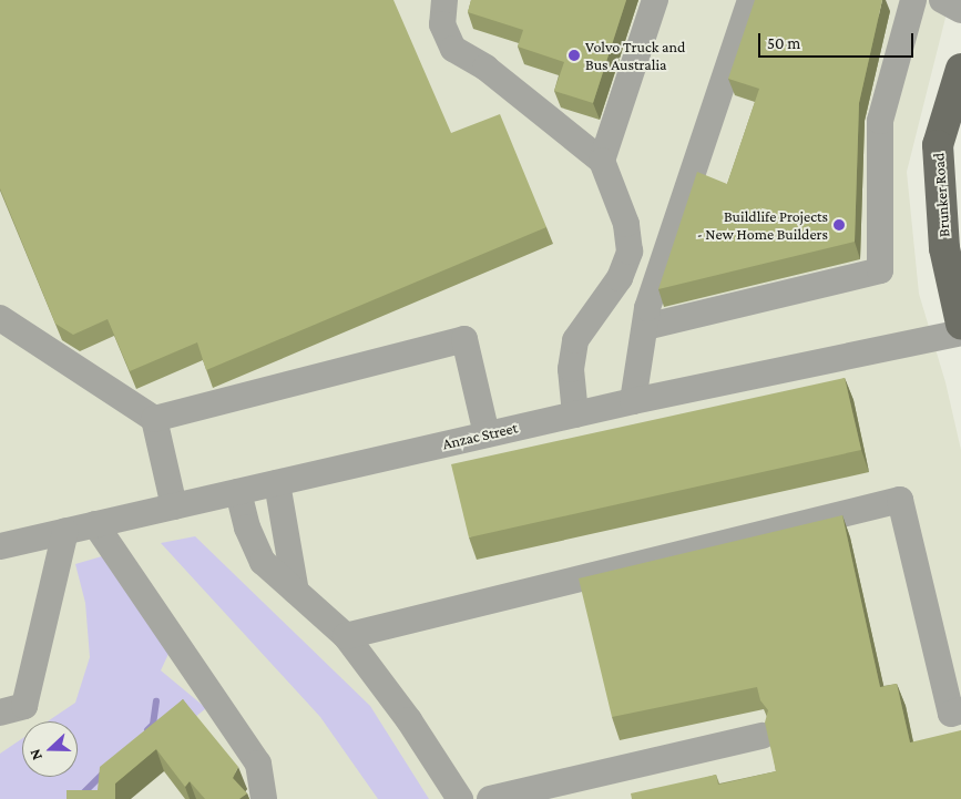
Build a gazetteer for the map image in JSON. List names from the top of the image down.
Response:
{
  "streets": {
    "main road": ["Brunker Road"],
    "street": ["Anzac Street"]
  },
  "places": ["Volvo Truck and Bus Australia", "Buildlife Projects - New Home Builders"],
  "scale_bar": "50 m",
  "north": "left"
}
